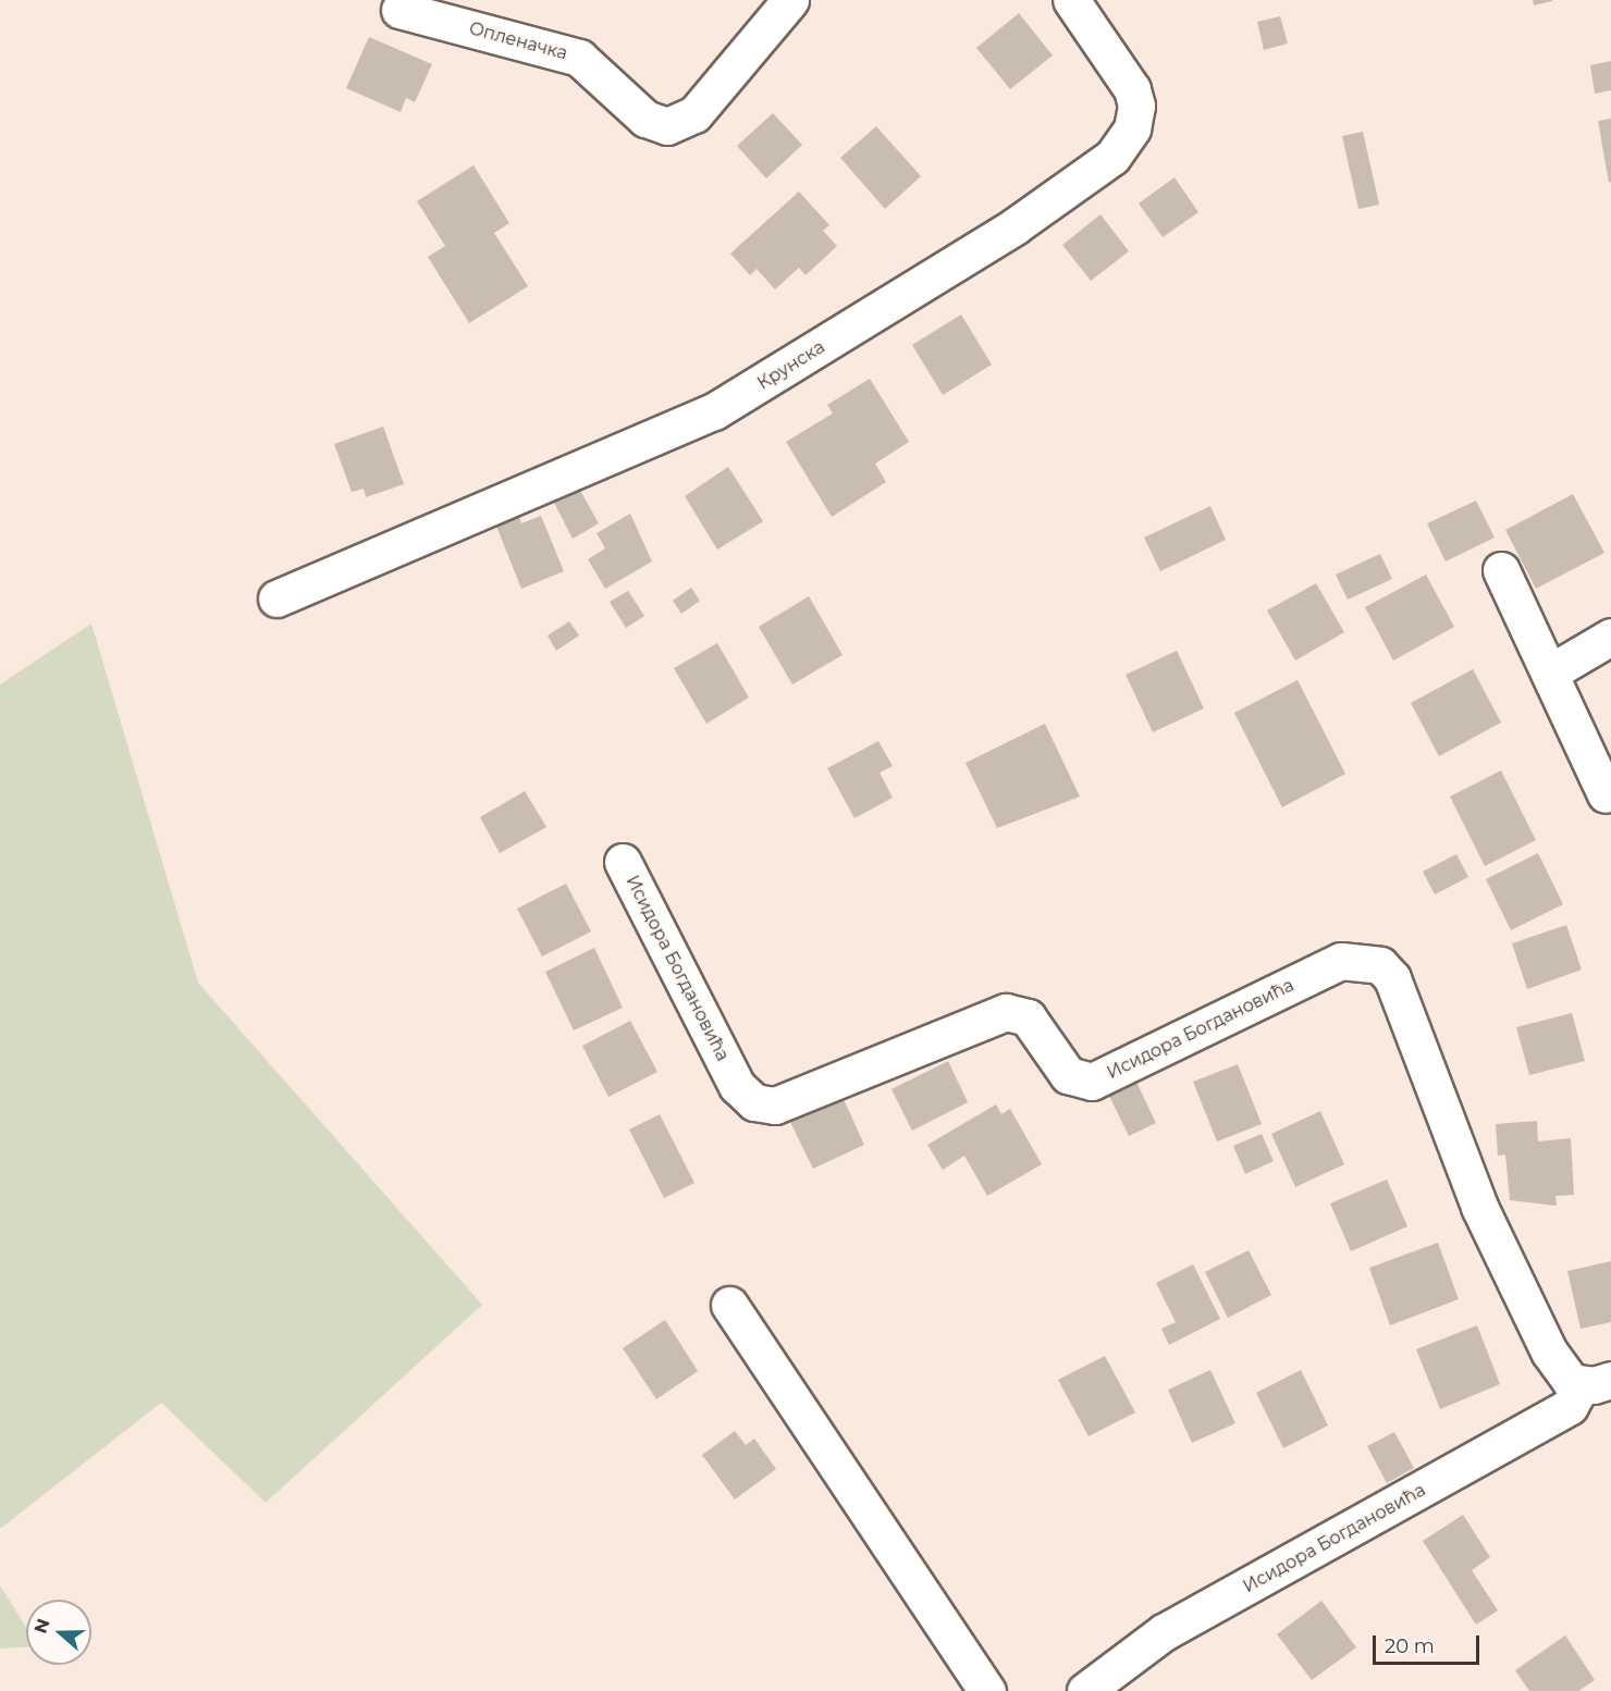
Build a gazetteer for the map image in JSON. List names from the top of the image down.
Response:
{
  "streets": {
    "street": ["Опленачка", "Крунска", "Исидора Богдановића"]
  },
  "scale_bar": "20 m",
  "north": "left"
}
